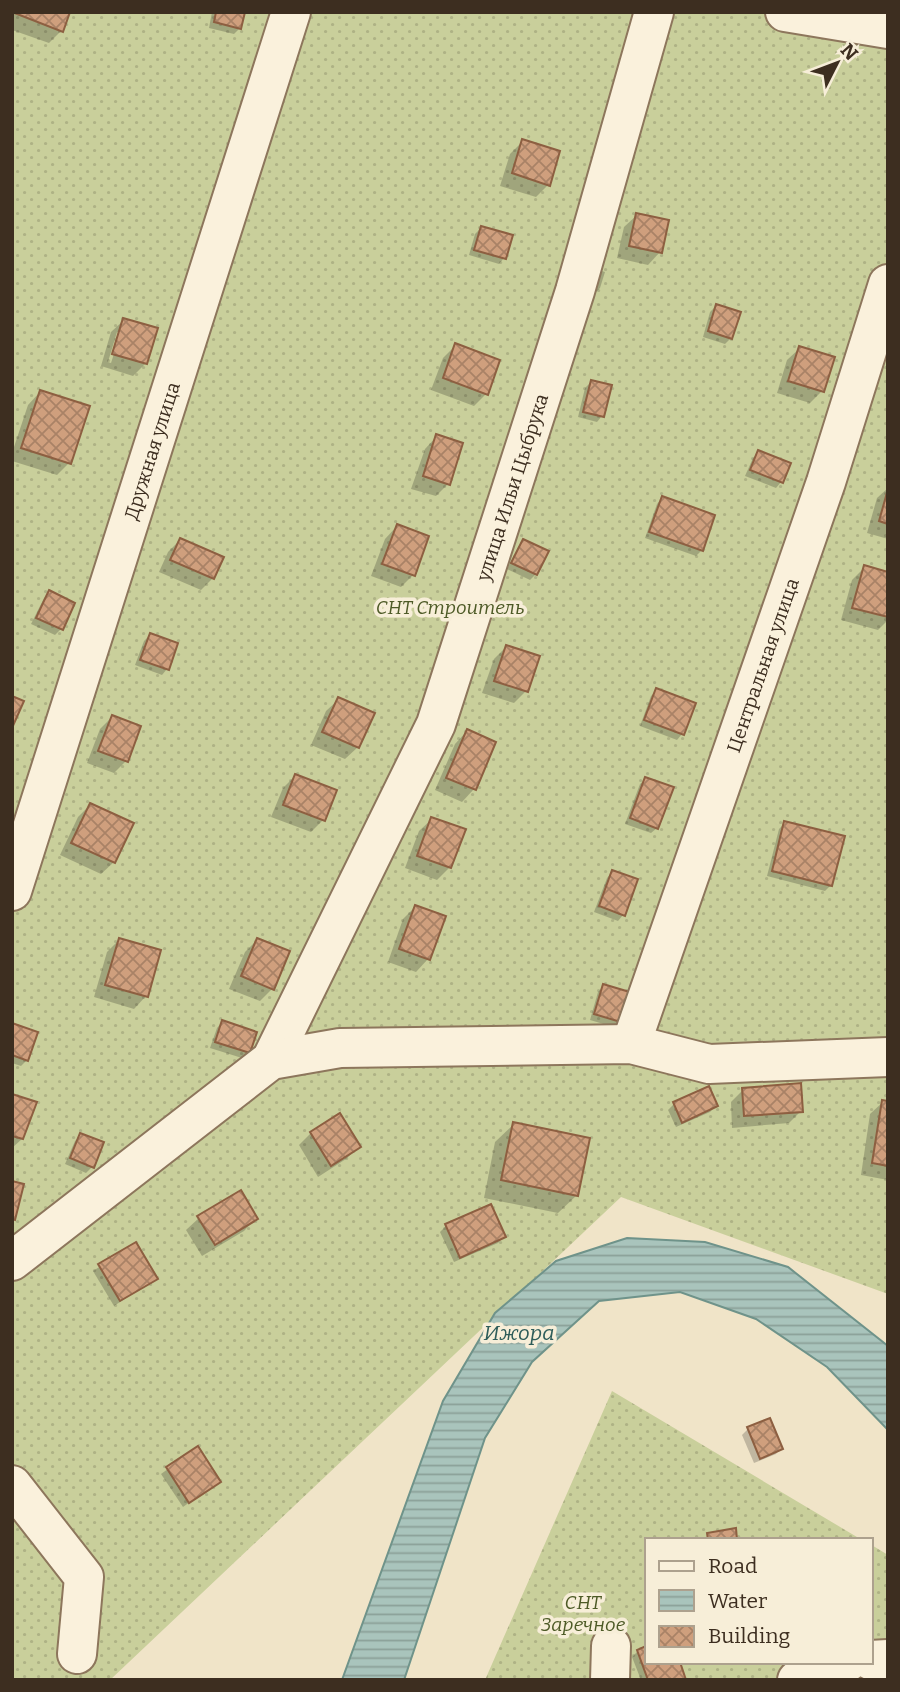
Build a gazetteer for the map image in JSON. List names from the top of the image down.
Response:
{
  "streets": {
    "street": ["Дружная улица", "улица Ильи Цыбрука", "Центральная улица"]
  },
  "water": ["Ижора"],
  "parks": ["СНТ Строитель", "СНТ Заречное"],
  "legend": ["Road", "Water", "Building"],
  "north": "top right"
}
